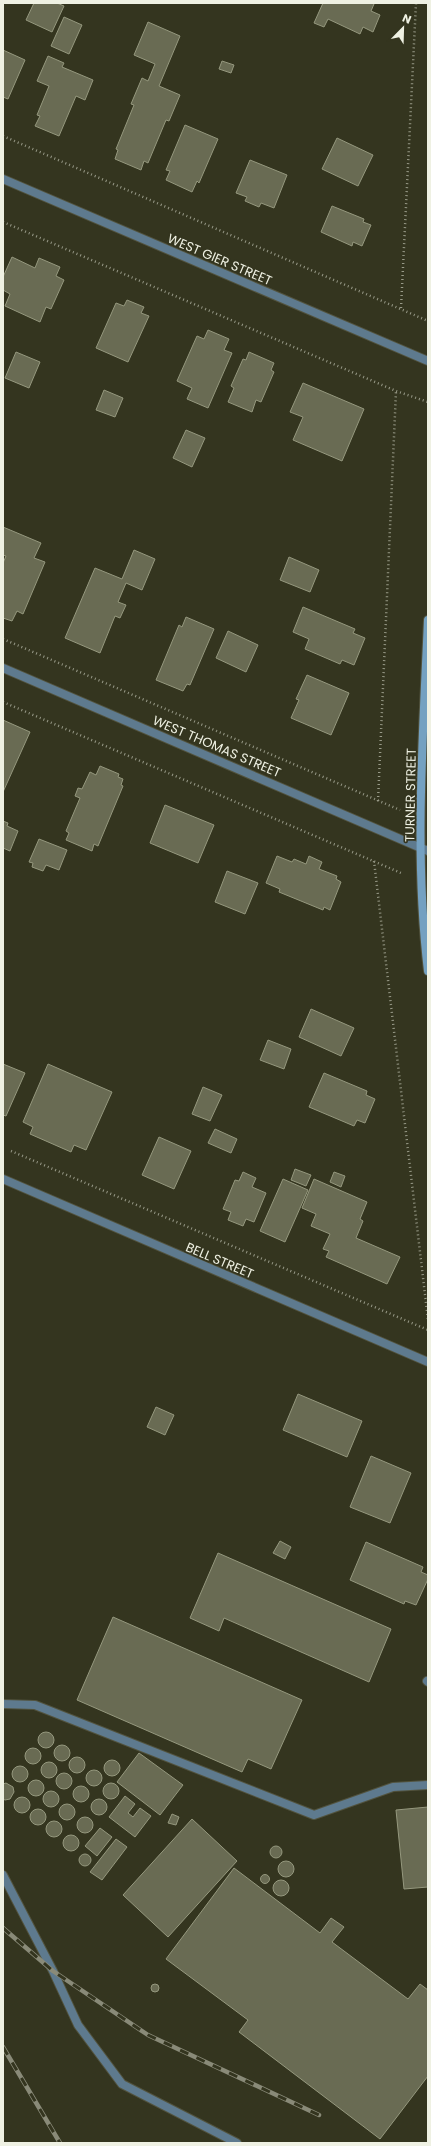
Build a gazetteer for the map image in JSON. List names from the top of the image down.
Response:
{
  "streets": {
    "street": [
      "WEST GIER STREET",
      "WEST THOMAS STREET",
      "TURNER STREET",
      "BELL STREET"
    ]
  },
  "crossings": [
    ["WEST THOMAS STREET", "TURNER STREET"]
  ],
  "north": "top right"
}
